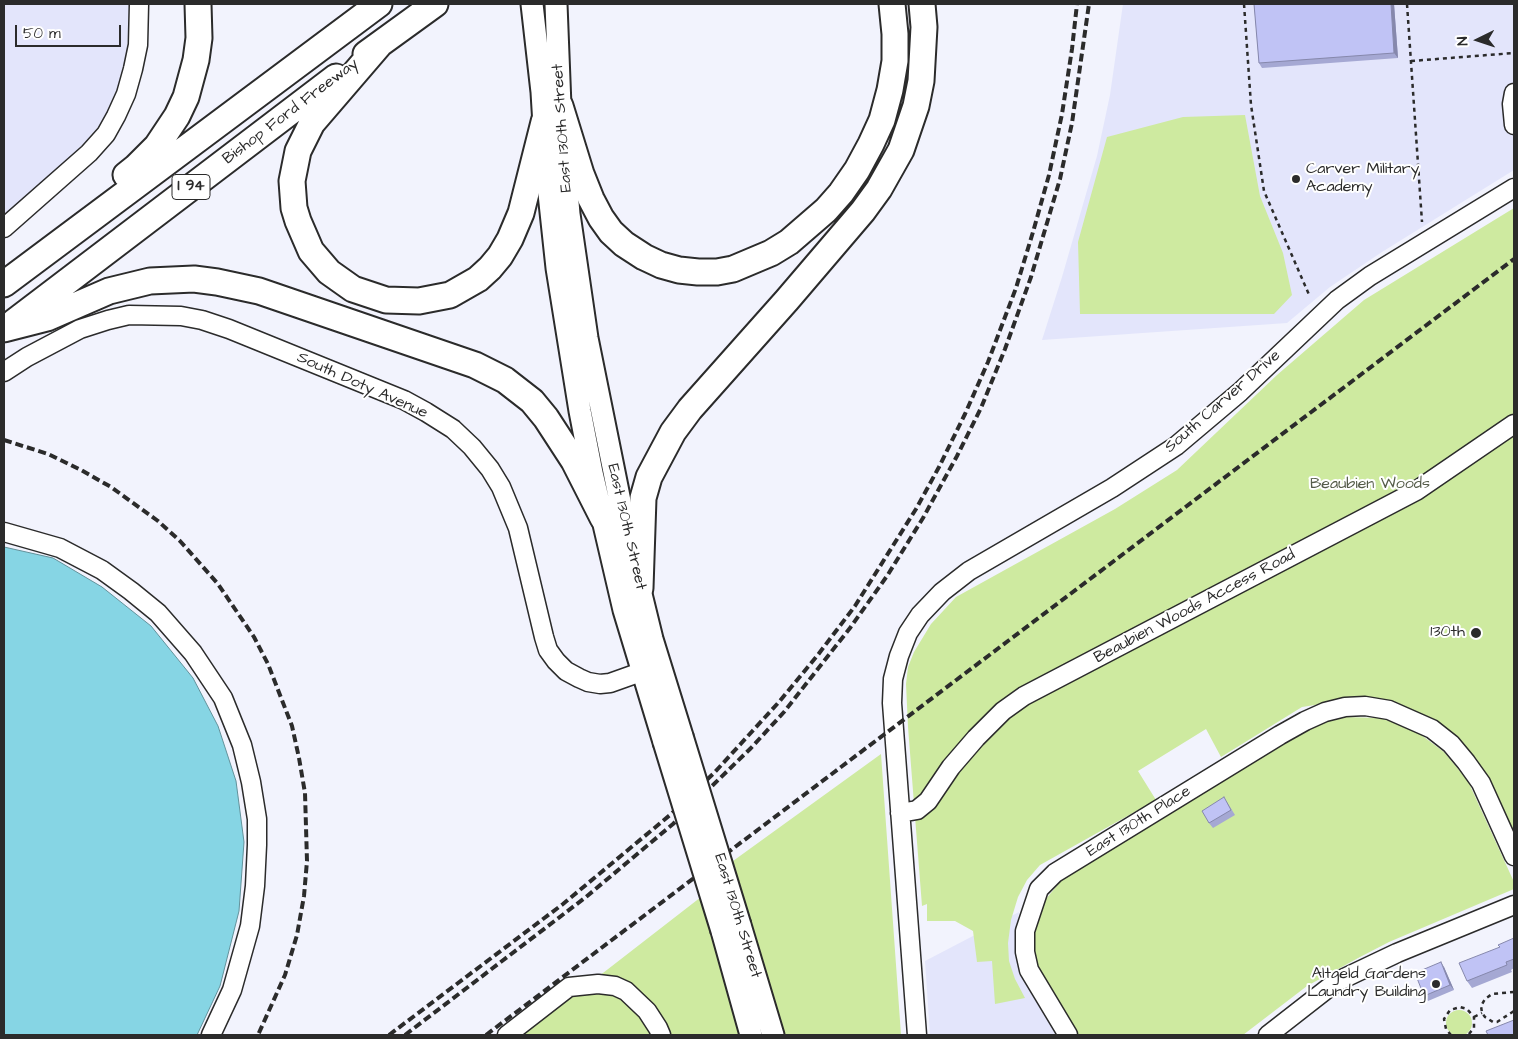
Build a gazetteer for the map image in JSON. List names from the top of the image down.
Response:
{
  "streets": {
    "highway": ["Bishop Ford Freeway", "I 94"],
    "main road": ["East 130th Street"],
    "street": [
      "South Doty Avenue",
      "South Carver Drive",
      "Beaubien Woods Access Road",
      "East 130th Place"
    ]
  },
  "crossings": [
    ["East 130th Street", "South Doty Avenue"],
    ["South Carver Drive", "Beaubien Woods Access Road"]
  ],
  "parks": ["Beaubien Woods"],
  "places": ["Carver Military Academy", "130th", "Altgeld Gardens Laundry Building"],
  "scale_bar": "50 m",
  "north": "left"
}
